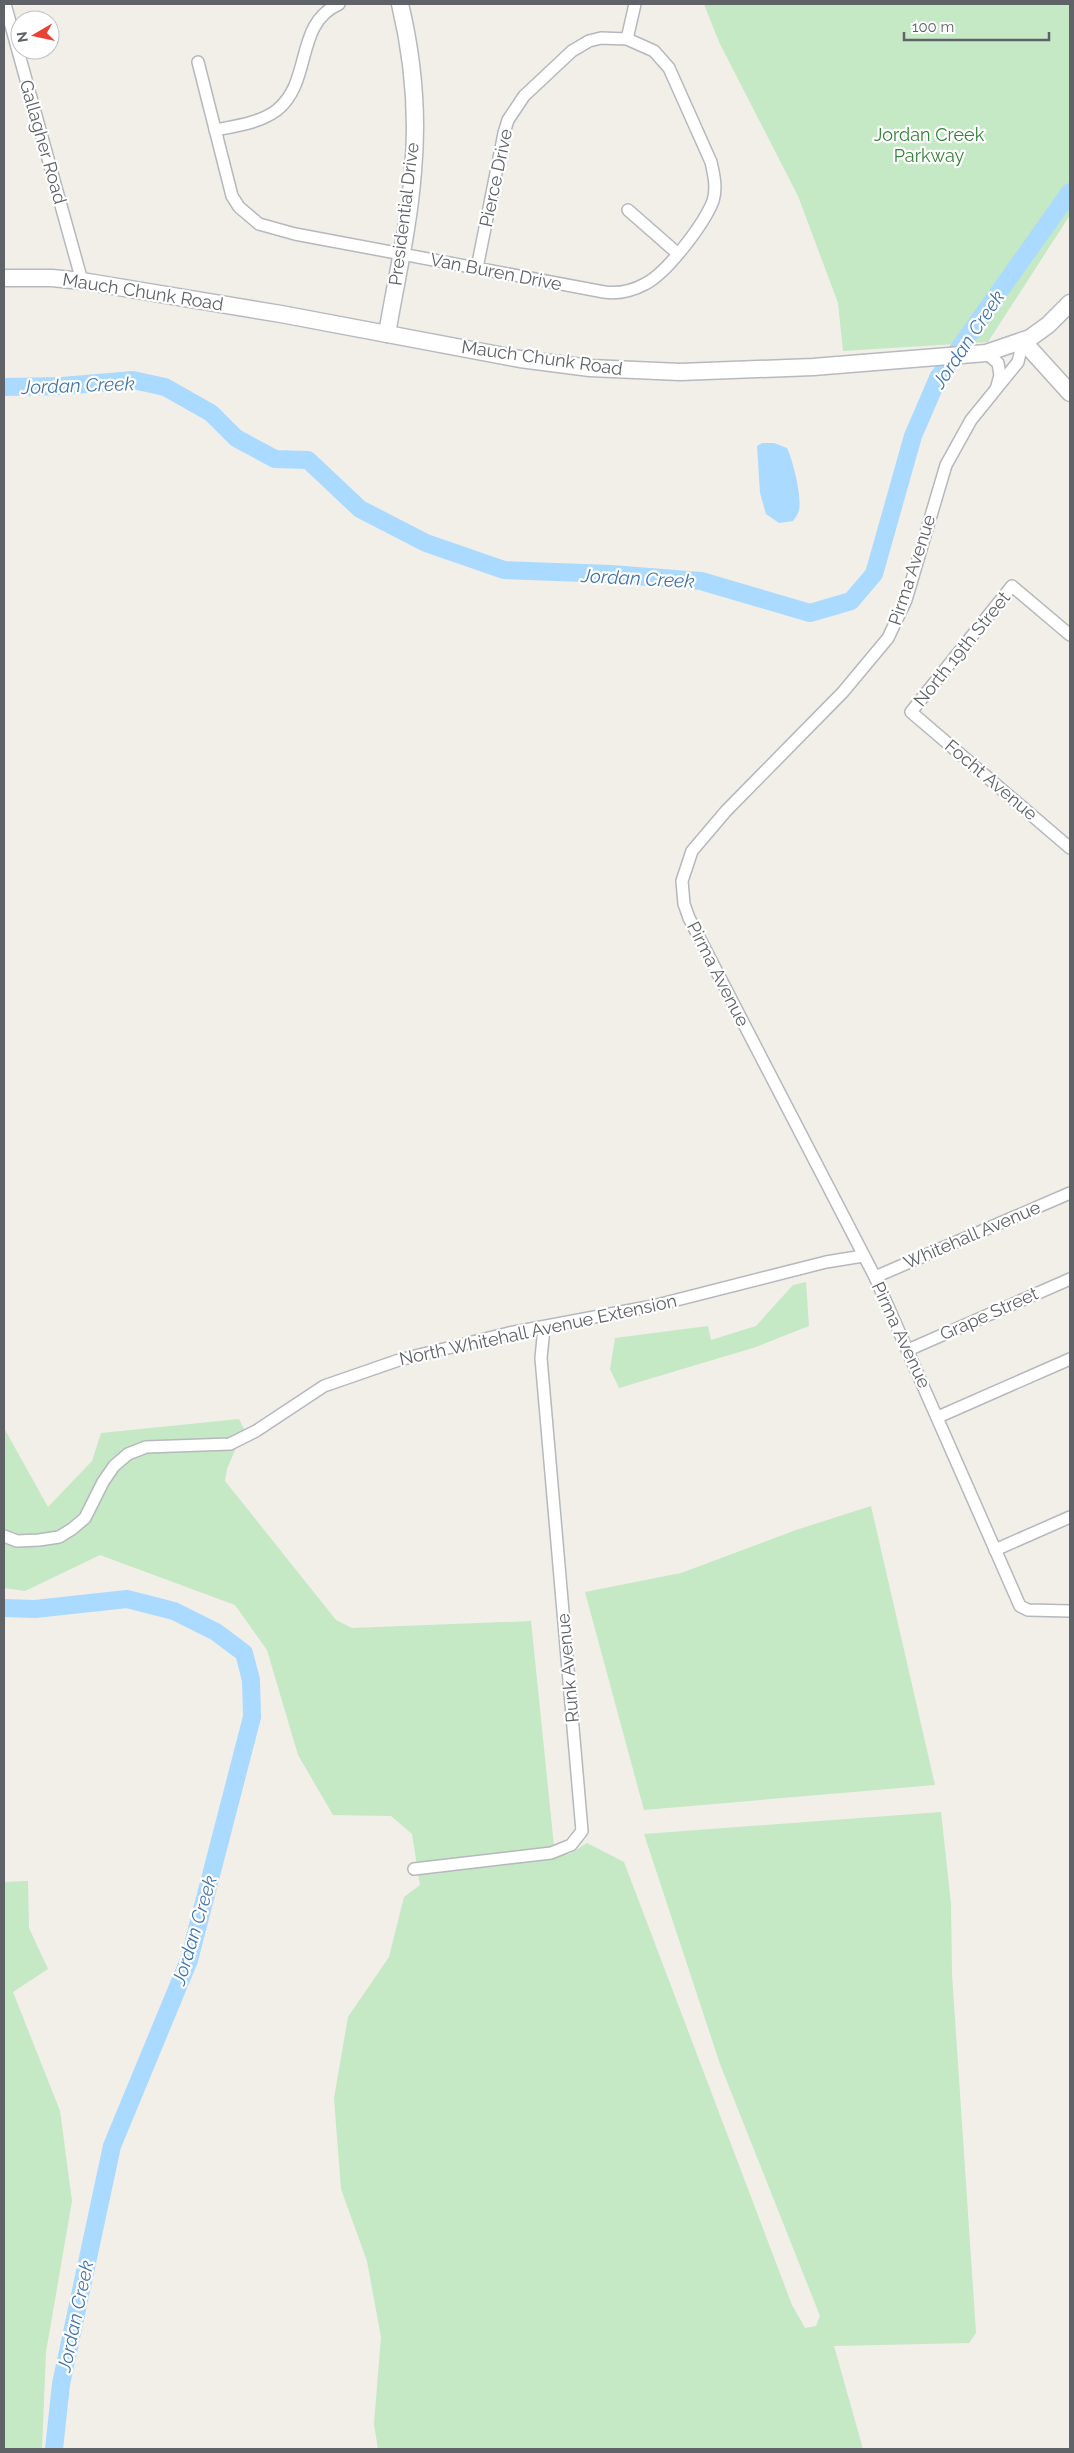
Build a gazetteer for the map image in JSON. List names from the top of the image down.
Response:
{
  "streets": {
    "main road": ["Presidential Drive", "Mauch Chunk Road"],
    "street": [
      "Gallagher Road",
      "Pierce Drive",
      "Van Buren Drive",
      "Pirma Avenue",
      "North 19th Street",
      "Focht Avenue",
      "Whitehall Avenue",
      "Grape Street",
      "North Whitehall Avenue Extension",
      "Runk Avenue"
    ]
  },
  "crossings": [
    ["Gallagher Road", "Mauch Chunk Road"],
    ["Pierce Drive", "Van Buren Drive"],
    ["Presidential Drive", "Van Buren Drive"],
    ["Presidential Drive", "Mauch Chunk Road"],
    ["Mauch Chunk Road", "Pirma Avenue"],
    ["Pirma Avenue", "Whitehall Avenue"],
    ["Pirma Avenue", "Grape Street"],
    ["Pirma Avenue", "North Whitehall Avenue Extension"],
    ["North 19th Street", "Focht Avenue"],
    ["North Whitehall Avenue Extension", "Runk Avenue"]
  ],
  "water": ["Jordan Creek"],
  "parks": ["Jordan Creek Parkway"],
  "scale_bar": "100 m",
  "north": "left"
}
